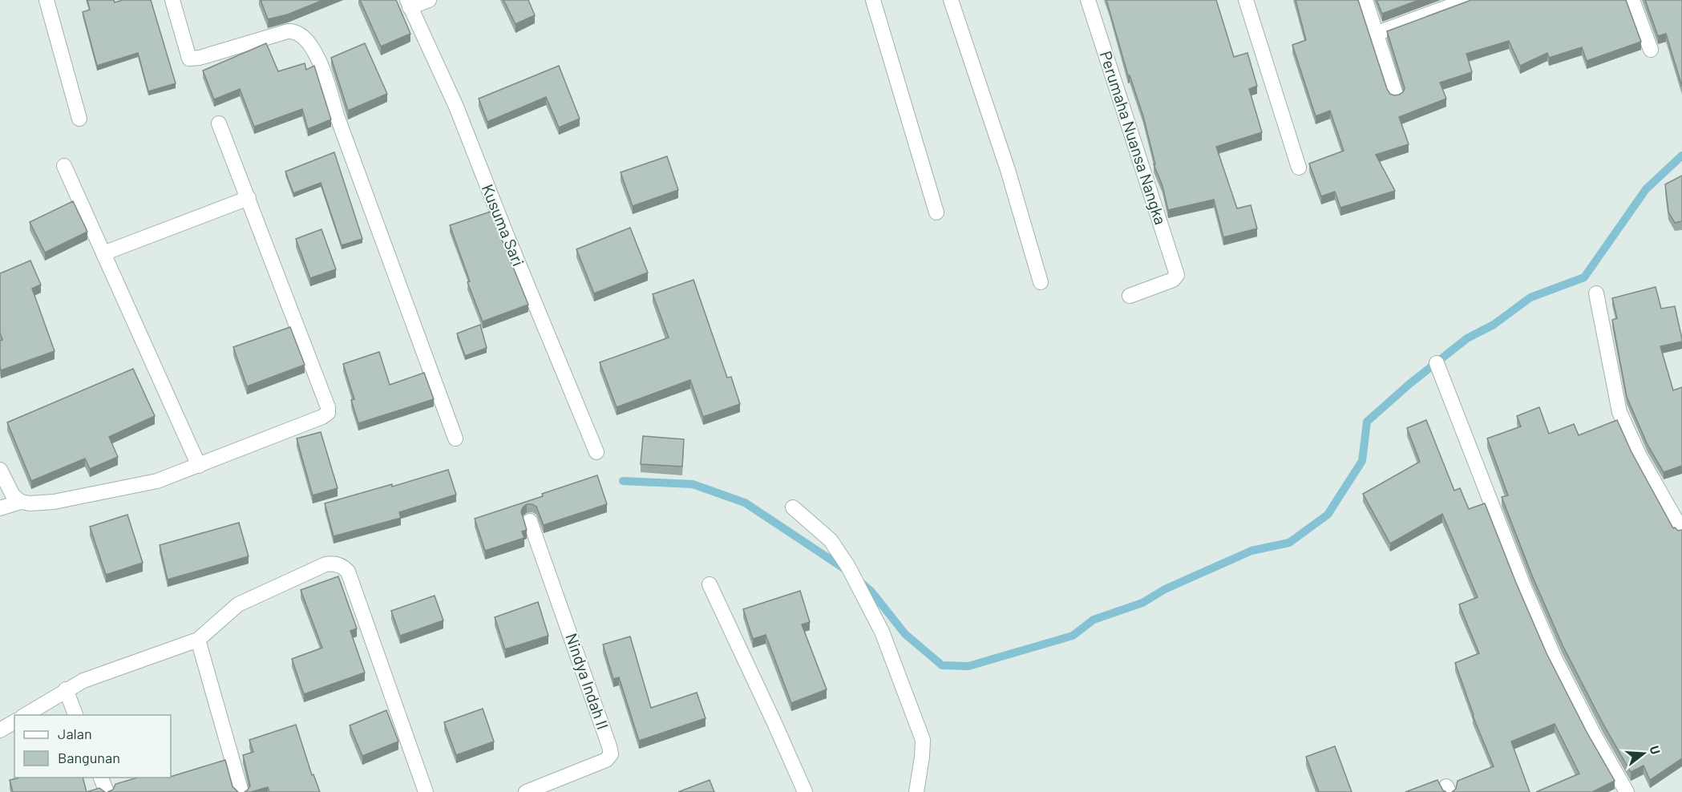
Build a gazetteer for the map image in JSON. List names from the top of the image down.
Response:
{
  "streets": {
    "street": ["Perumaha Nuansa Nangka", "Kusuma Sari", "Nindya Indah II"]
  },
  "legend": ["Jalan", "Bangunan"],
  "north": "right"
}
